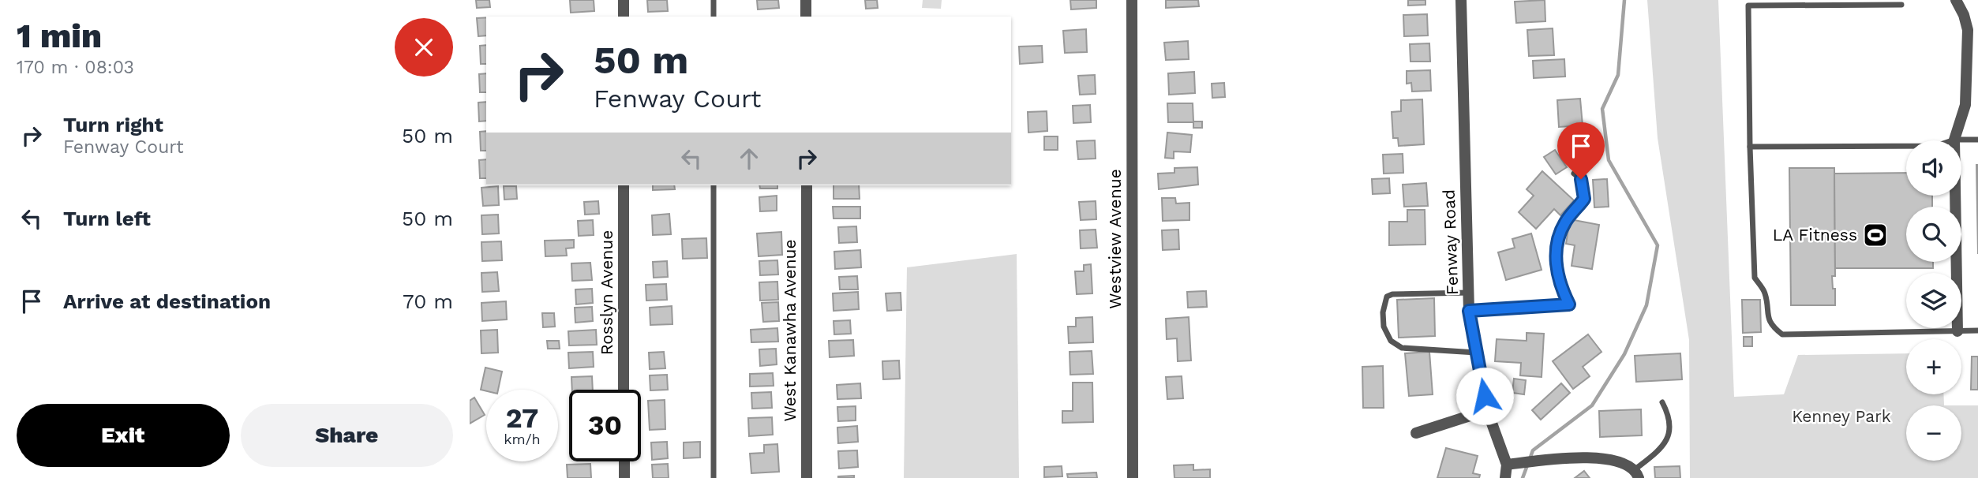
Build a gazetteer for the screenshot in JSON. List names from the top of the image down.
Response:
{
  "streets": {
    "street": [
      "Westview Avenue",
      "Fenway Road",
      "Rosslyn Avenue",
      "West Kanawha Avenue"
    ]
  },
  "parks": ["Kenney Park"],
  "places": {
    "sports": ["LA Fitness"]
  },
  "page": {
    "heading": ["1 min", "170 m · 08:03"],
    "turn": ["50 m", "Fenway Court"],
    "list": [
      {
        "name": "Turn right",
        "note": "Fenway Court",
        "value": "50 m"
      },
      {
        "name": "Turn left",
        "value": "50 m"
      },
      {
        "name": "Arrive at destination",
        "value": "70 m"
      }
    ],
    "map_buttons": ["+", "−"],
    "speed": "27 km/h",
    "limit": "30",
    "buttons": ["Exit", "Share"]
  }
}
